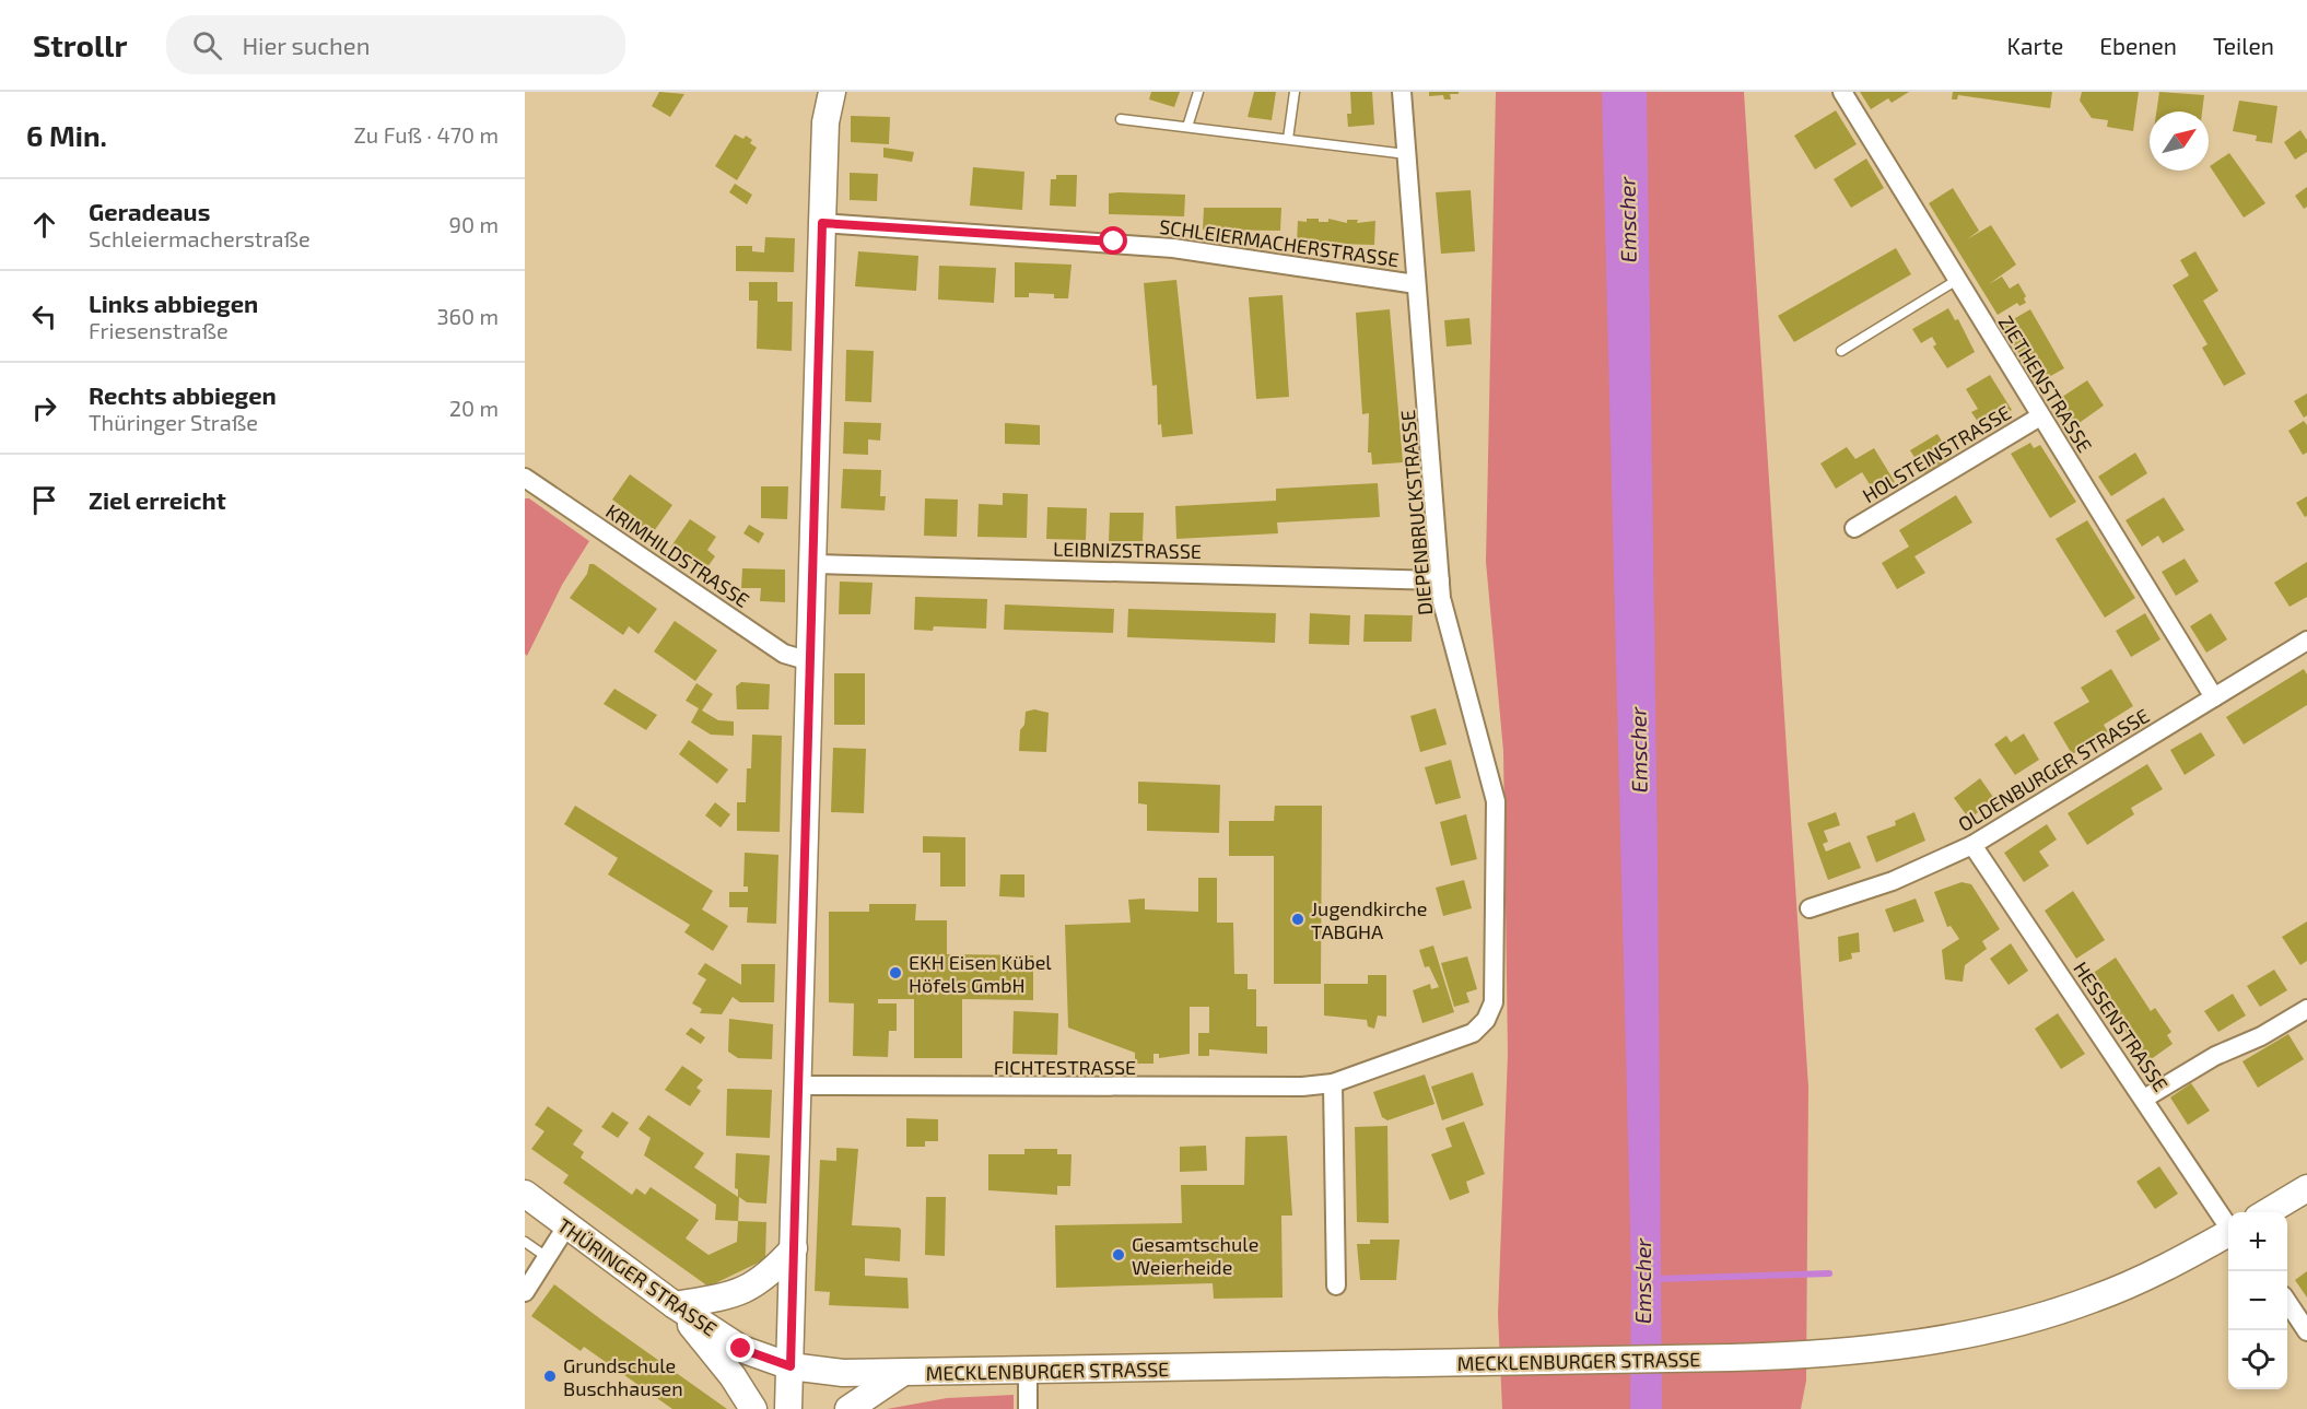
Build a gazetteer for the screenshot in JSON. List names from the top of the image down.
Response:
{
  "streets": {
    "street": [
      "SCHLEIERMACHERSTRASSE",
      "ZIETHENSTRASSE",
      "HOLSTEINSTRASSE",
      "DIEPENBRUCKSTRASSE",
      "LEIBNIZSTRASSE",
      "KRIMHILDSTRASSE",
      "OLDENBURGER STRASSE",
      "HESSENSTRASSE",
      "FICHTESTRASSE",
      "THÜRINGER STRASSE",
      "MECKLENBURGER STRASSE"
    ]
  },
  "crossings": [
    ["SCHLEIERMACHERSTRASSE", "DIEPENBRUCKSTRASSE"],
    ["ZIETHENSTRASSE", "HOLSTEINSTRASSE"],
    ["ZIETHENSTRASSE", "OLDENBURGER STRASSE"],
    ["DIEPENBRUCKSTRASSE", "LEIBNIZSTRASSE"],
    ["DIEPENBRUCKSTRASSE", "FICHTESTRASSE"],
    ["OLDENBURGER STRASSE", "HESSENSTRASSE"],
    ["THÜRINGER STRASSE", "MECKLENBURGER STRASSE"]
  ],
  "water": ["Emscher"],
  "places": [
    "Jugendkirche TABGHA",
    "EKH Eisen Kübel Höfels GmbH",
    "Gesamtschule Weierheide",
    "Grundschule Buschhausen"
  ],
  "north": "top right",
  "page": {
    "header": "Strollr",
    "search": "Hier suchen",
    "nav": ["Karte", "Ebenen", "Teilen"],
    "heading": ["6 Min.", "Zu Fuß · 470 m"],
    "list": [
      ["Geradeaus", "Schleiermacherstraße", "90 m"],
      ["Links abbiegen", "Friesenstraße", "360 m"],
      ["Rechts abbiegen", "Thüringer Straße", "20 m"],
      "Ziel erreicht"
    ],
    "map_buttons": ["+", "−"]
  }
}
